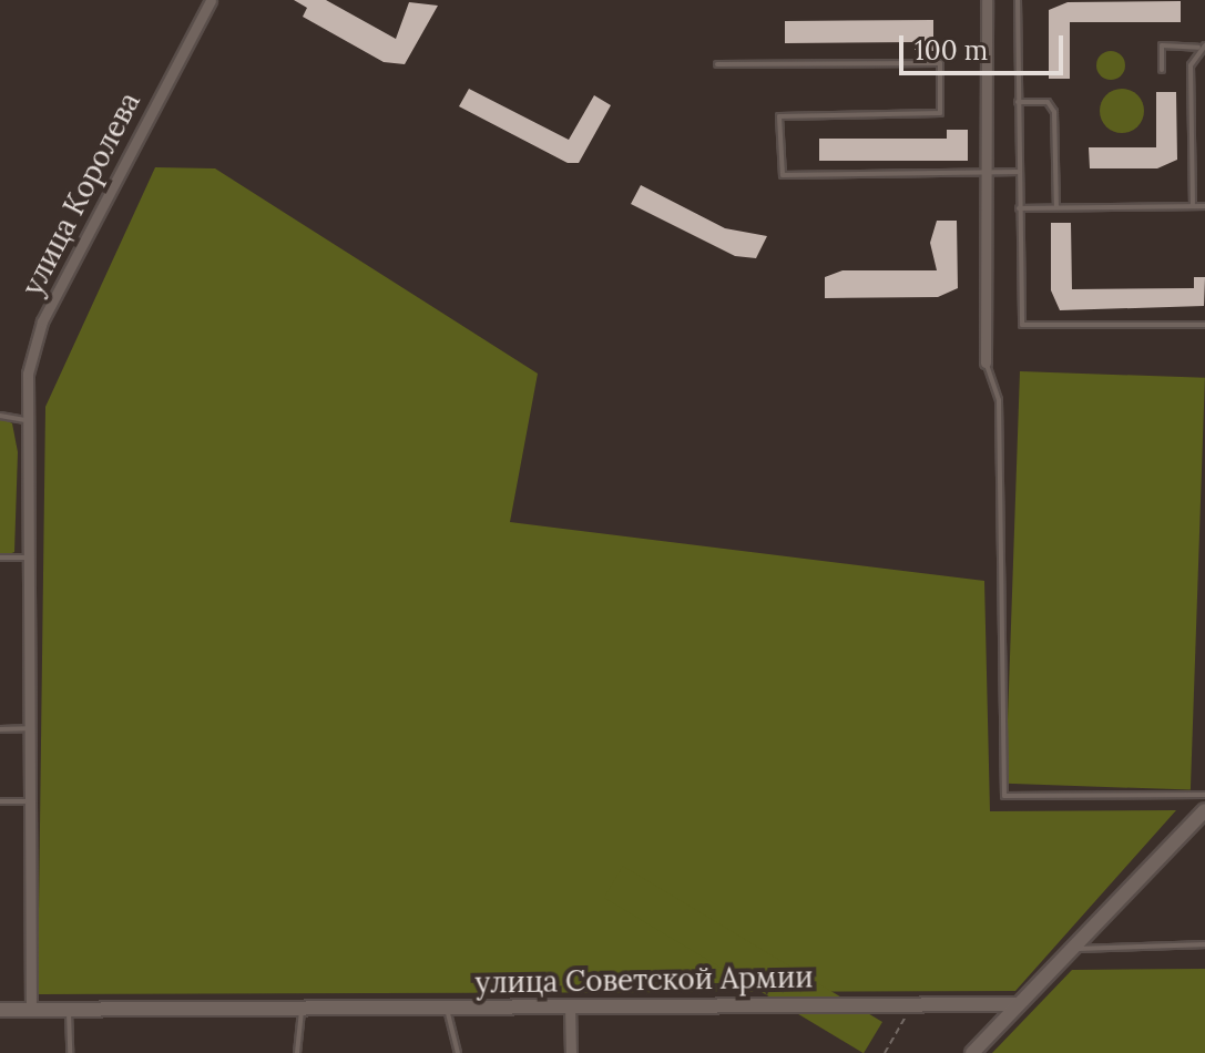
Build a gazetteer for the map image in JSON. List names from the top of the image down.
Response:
{
  "streets": {
    "main road": ["улица Советской Армии"],
    "street": ["улица Королева"]
  },
  "crossings": [
    ["улица Королева", "улица Советской Армии"]
  ],
  "scale_bar": "100 m"
}
